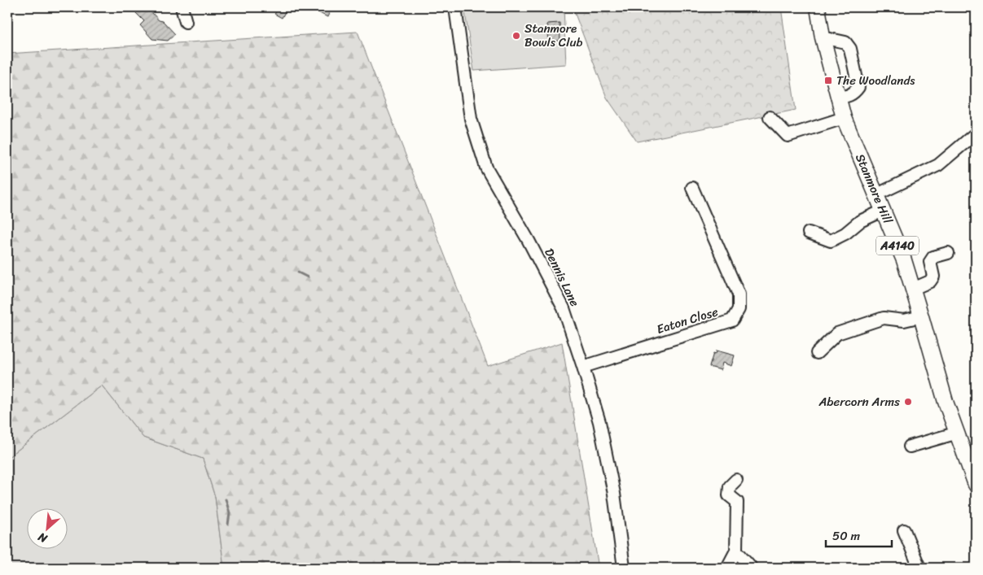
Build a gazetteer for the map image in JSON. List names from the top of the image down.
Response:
{
  "streets": {
    "main road": ["Stanmore Hill", "A4140"],
    "street": ["Dennis Lane", "Eaton Close"]
  },
  "crossings": [
    ["Dennis Lane", "Eaton Close"]
  ],
  "places": {
    "other": ["Stanmore Bowls Club", "Abercorn Arms"],
    "transit": ["The Woodlands"]
  },
  "scale_bar": "50 m",
  "north": "bottom left"
}
